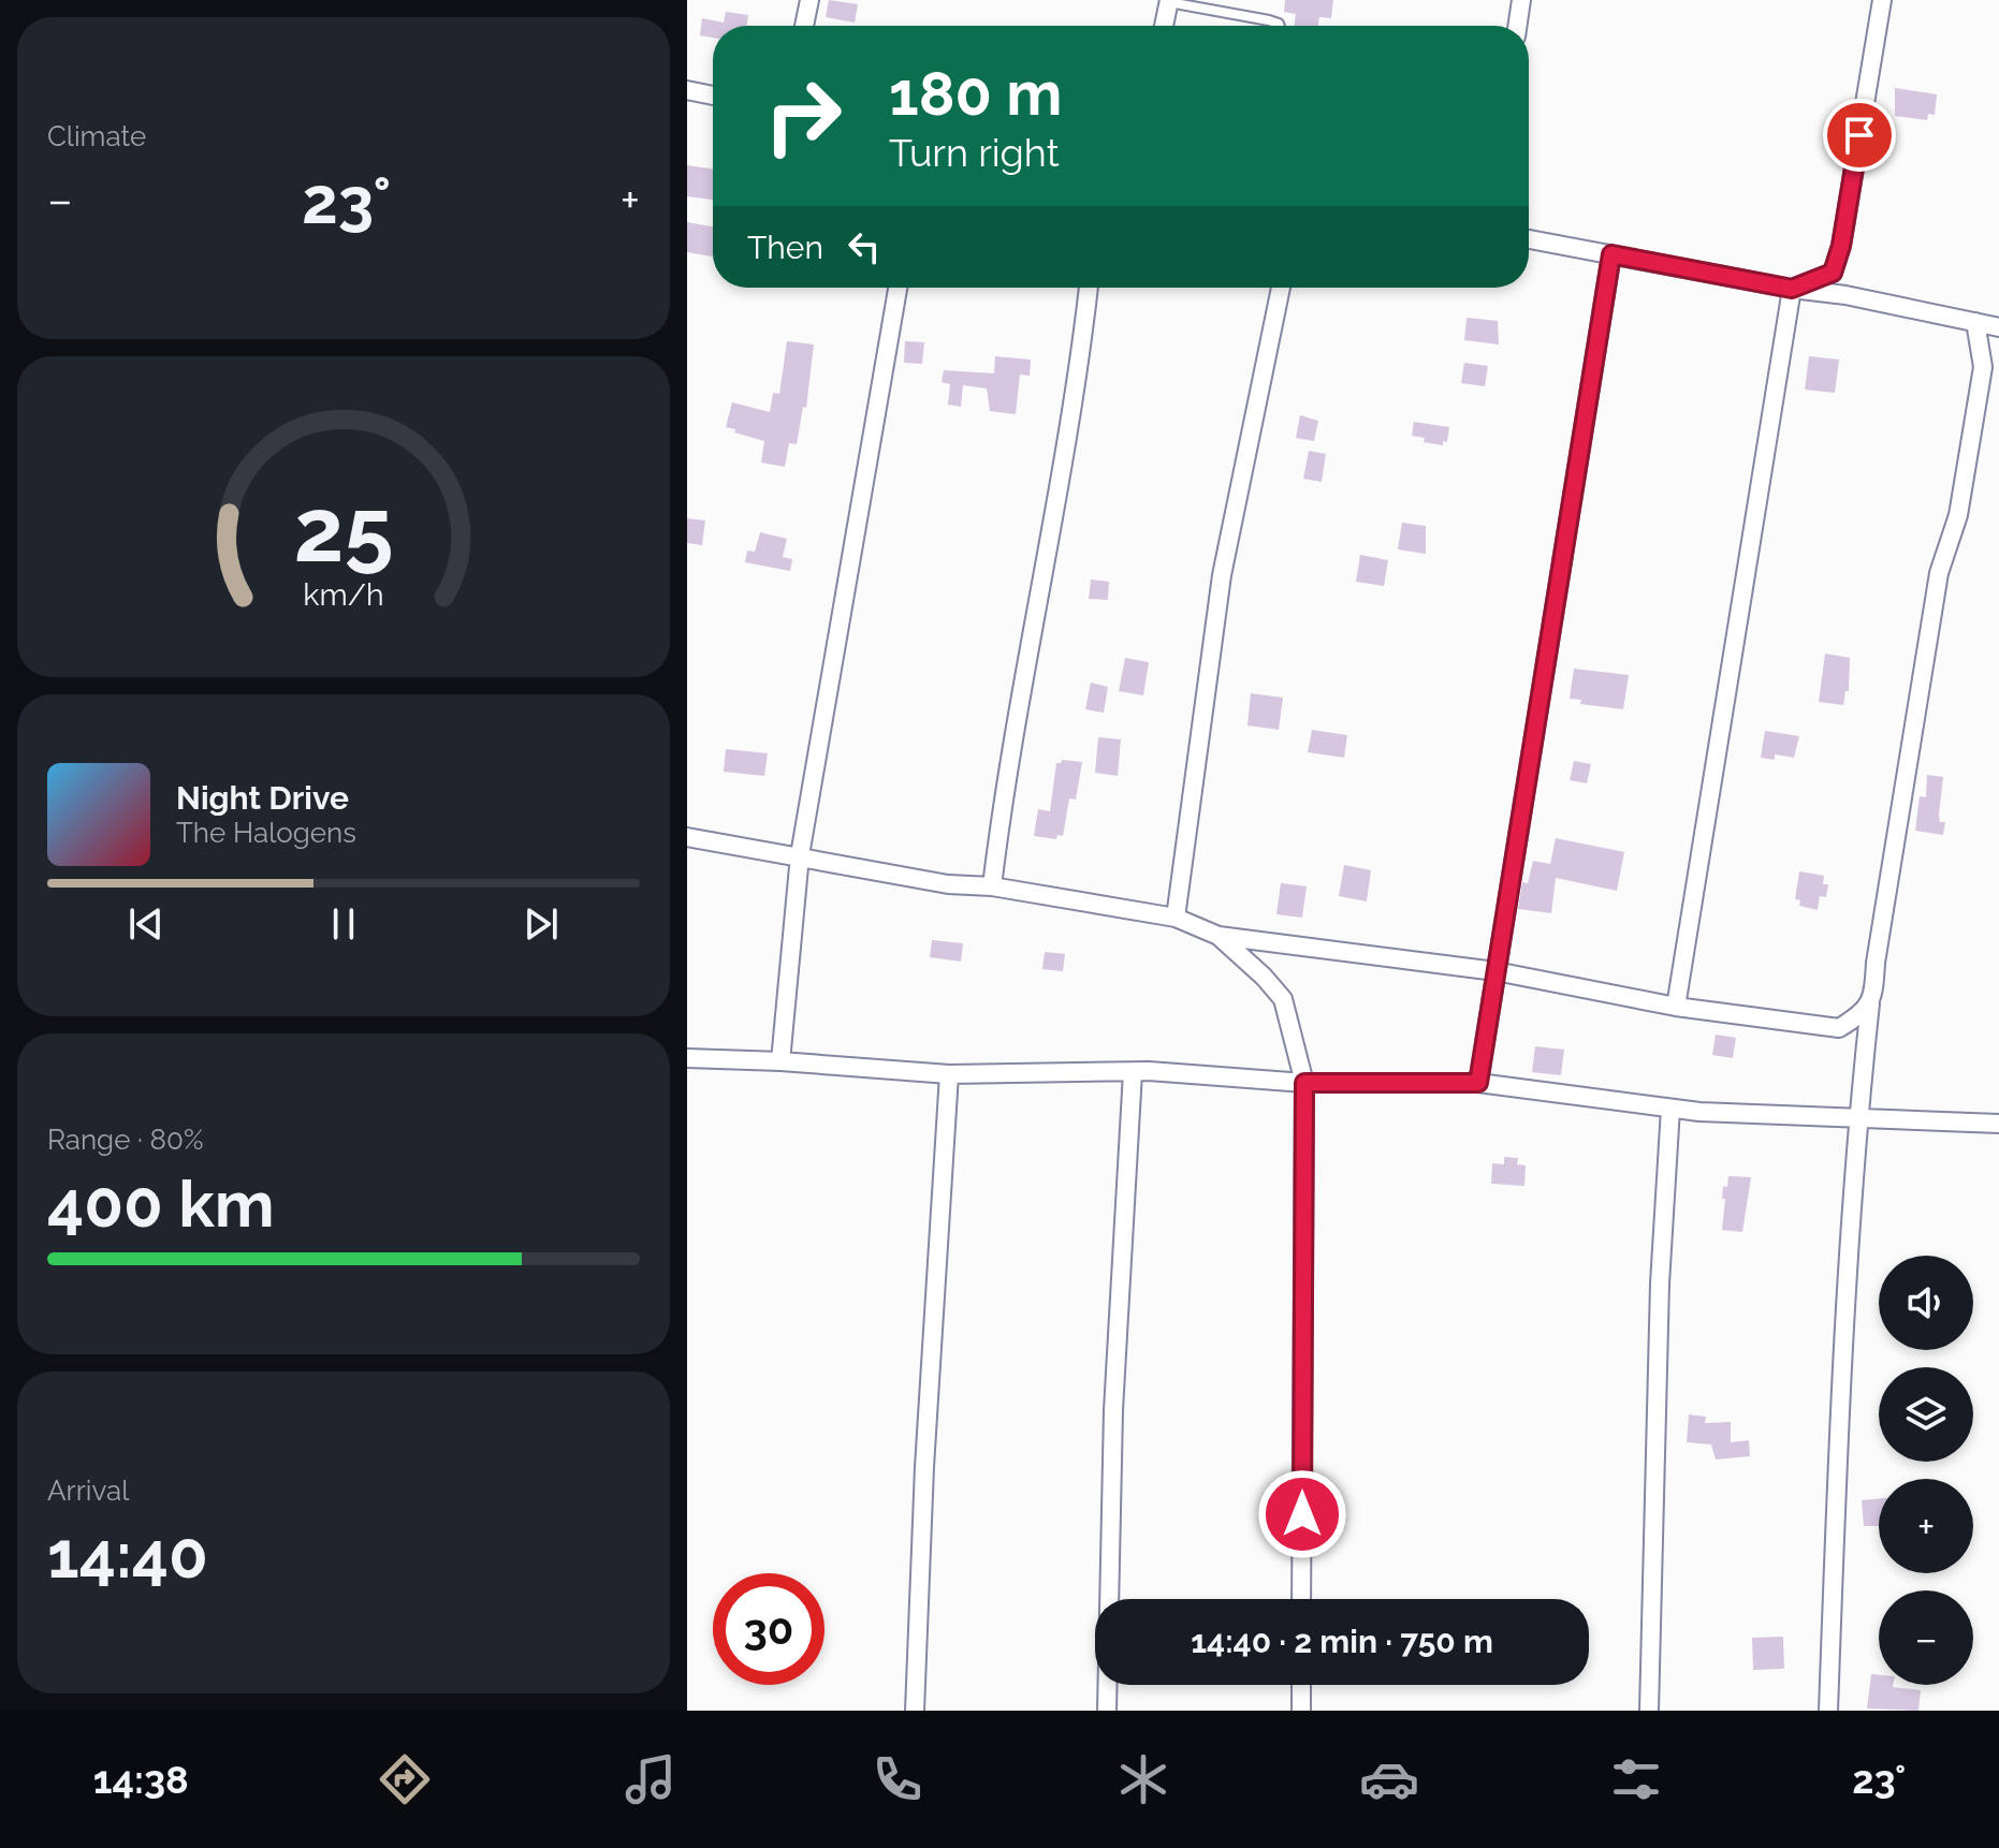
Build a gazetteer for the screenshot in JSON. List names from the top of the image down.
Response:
{
  "page": {
    "tile": [
      "Climate",
      ["Range · 80%", "400 km"],
      ["Arrival", "14:40"]
    ],
    "turn": ["180 m", "Turn right"],
    "heat": ["−", "23°", "+"],
    "then": "Then",
    "song": ["Night Drive", "The Halogens"],
    "map_buttons": ["+", "−"],
    "limit": "30",
    "trip": "14:40 · 2 min · 750 m",
    "tabs": ["14:38", "23°"],
    "gauge": ["25", "km/h"]
  }
}
